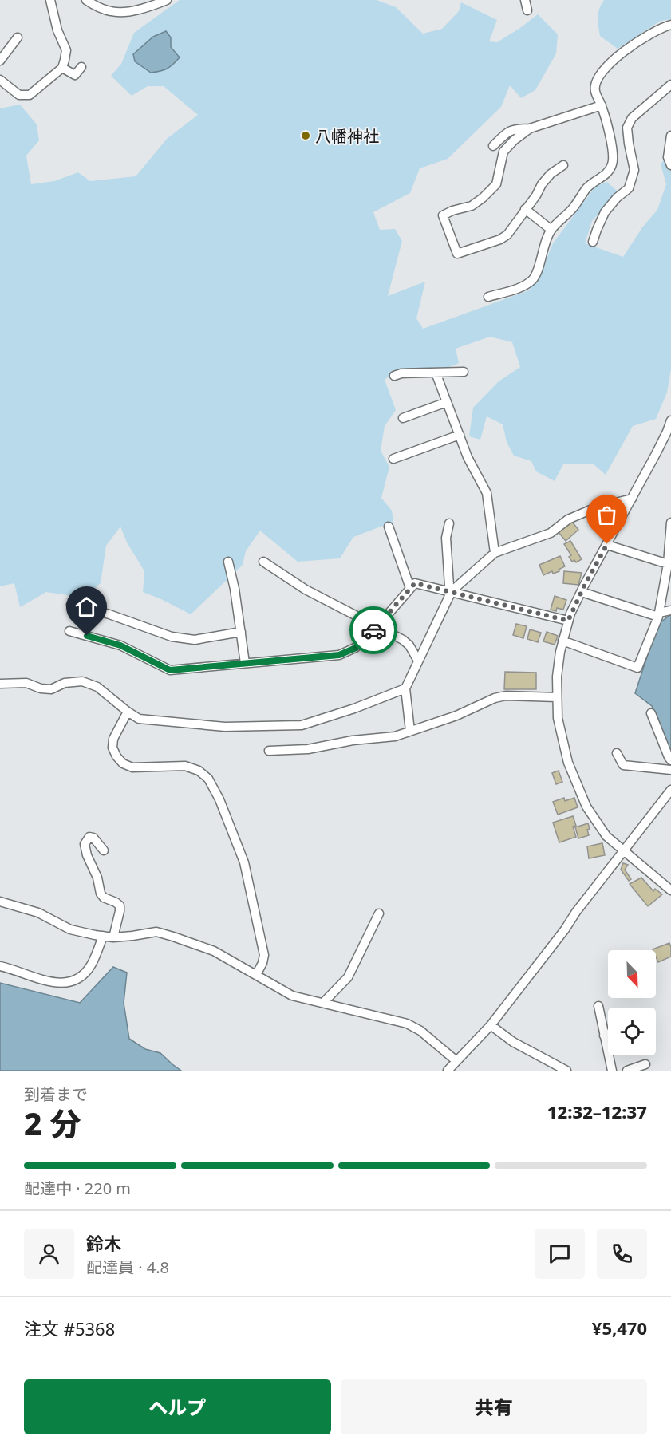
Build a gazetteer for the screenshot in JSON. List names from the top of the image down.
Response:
{
  "places": ["八幡神社"],
  "north": "bottom right",
  "page": {
    "heading": ["2 分", "到着まで", "12:32–12:37"],
    "panel": [
      "鈴木",
      "配達員 · 4.8",
      "注文 #5368",
      "¥5,470"
    ],
    "bar": "配達中 · 220 m",
    "buttons": ["ヘルプ", "共有"]
  }
}
